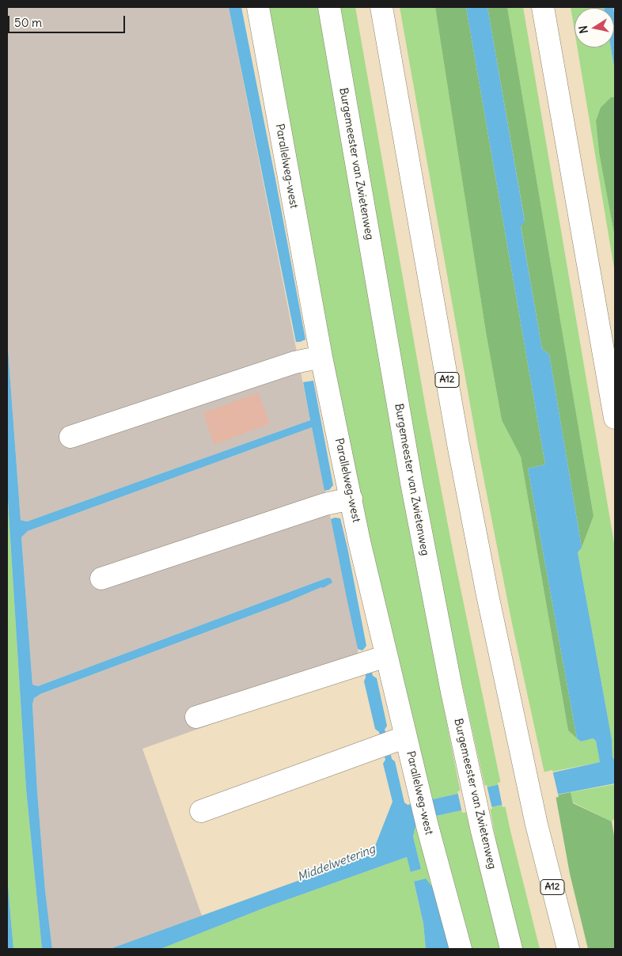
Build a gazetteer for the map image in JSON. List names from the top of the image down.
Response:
{
  "streets": {
    "main road": ["Burgemeester van Zwietenweg", "Parallelweg-west", "A12"]
  },
  "water": ["Middelwetering"],
  "scale_bar": "50 m",
  "north": "left"
}
